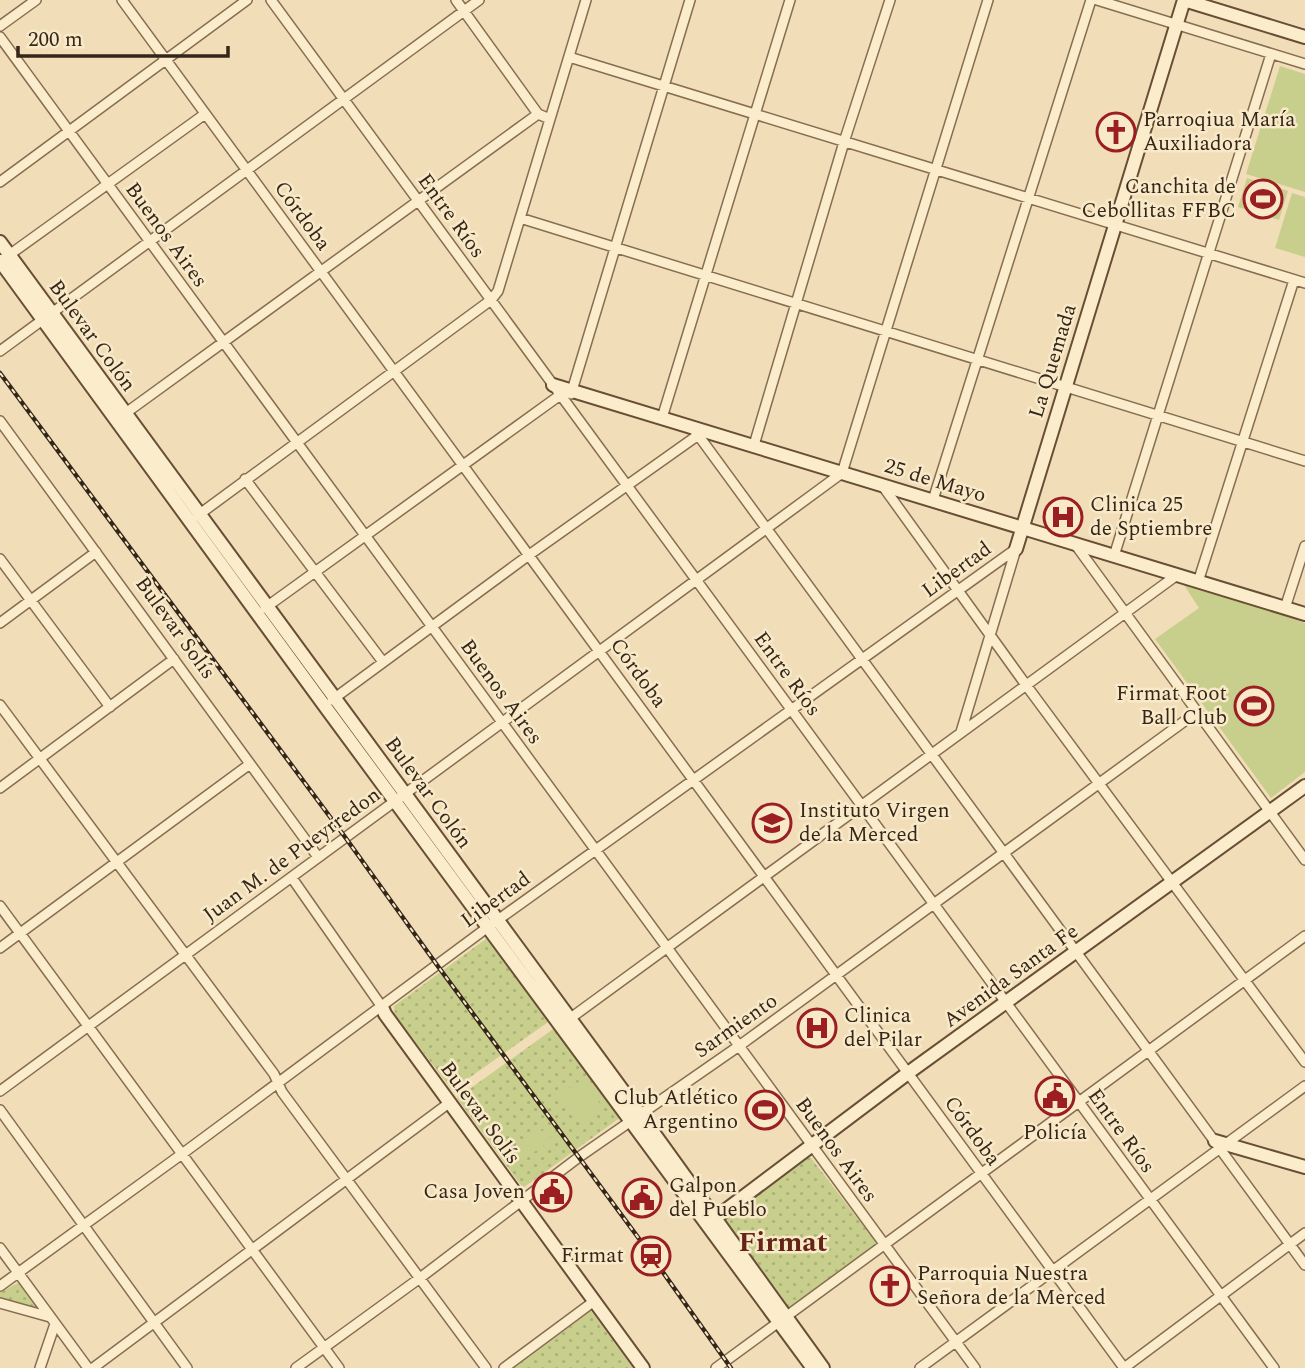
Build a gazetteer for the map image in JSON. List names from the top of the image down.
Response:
{
  "streets": {
    "street": [
      "Córdoba",
      "Entre Ríos",
      "Buenos Aires",
      "Bulevar Colón",
      "La Quemada",
      "25 de Mayo",
      "Libertad",
      "Bulevar Solís",
      "Juan M. de Pueyrredon",
      "Avenida Santa Fe",
      "Sarmiento"
    ]
  },
  "crossings": [
    ["Córdoba", "Libertad"],
    ["Córdoba", "Juan M. de Pueyrredon"],
    ["Córdoba", "Avenida Santa Fe"],
    ["Córdoba", "Sarmiento"],
    ["Entre Ríos", "25 de Mayo"],
    ["Entre Ríos", "Libertad"],
    ["Entre Ríos", "Juan M. de Pueyrredon"],
    ["Entre Ríos", "Avenida Santa Fe"],
    ["Entre Ríos", "Sarmiento"],
    ["Buenos Aires", "Libertad"],
    ["Buenos Aires", "Juan M. de Pueyrredon"],
    ["Buenos Aires", "Avenida Santa Fe"],
    ["Buenos Aires", "Sarmiento"],
    ["Bulevar Colón", "Libertad"],
    ["Bulevar Colón", "Juan M. de Pueyrredon"],
    ["Bulevar Colón", "Avenida Santa Fe"],
    ["Bulevar Colón", "Sarmiento"],
    ["La Quemada", "25 de Mayo"],
    ["La Quemada", "Libertad"],
    ["25 de Mayo", "Juan M. de Pueyrredon"],
    ["Libertad", "Bulevar Solís"],
    ["Bulevar Solís", "Juan M. de Pueyrredon"],
    ["Bulevar Solís", "Sarmiento"]
  ],
  "districts": ["Firmat"],
  "places": {
    "church": ["Parroqiua María Auxiliadora", "Parroquia Nuestra Señora de la Merced"],
    "sports": ["Canchita de Cebollitas FFBC", "Firmat Foot Ball Club", "Club Atlético Argentino"],
    "hospital": ["Clinica 25 de Sptiembre", "Clinica del Pilar"],
    "school or university": ["Instituto Virgen de la Merced"],
    "public building": ["Policía", "Casa Joven", "Galpon del Pueblo"],
    "station": ["Firmat"]
  },
  "scale_bar": "200 m"
}
